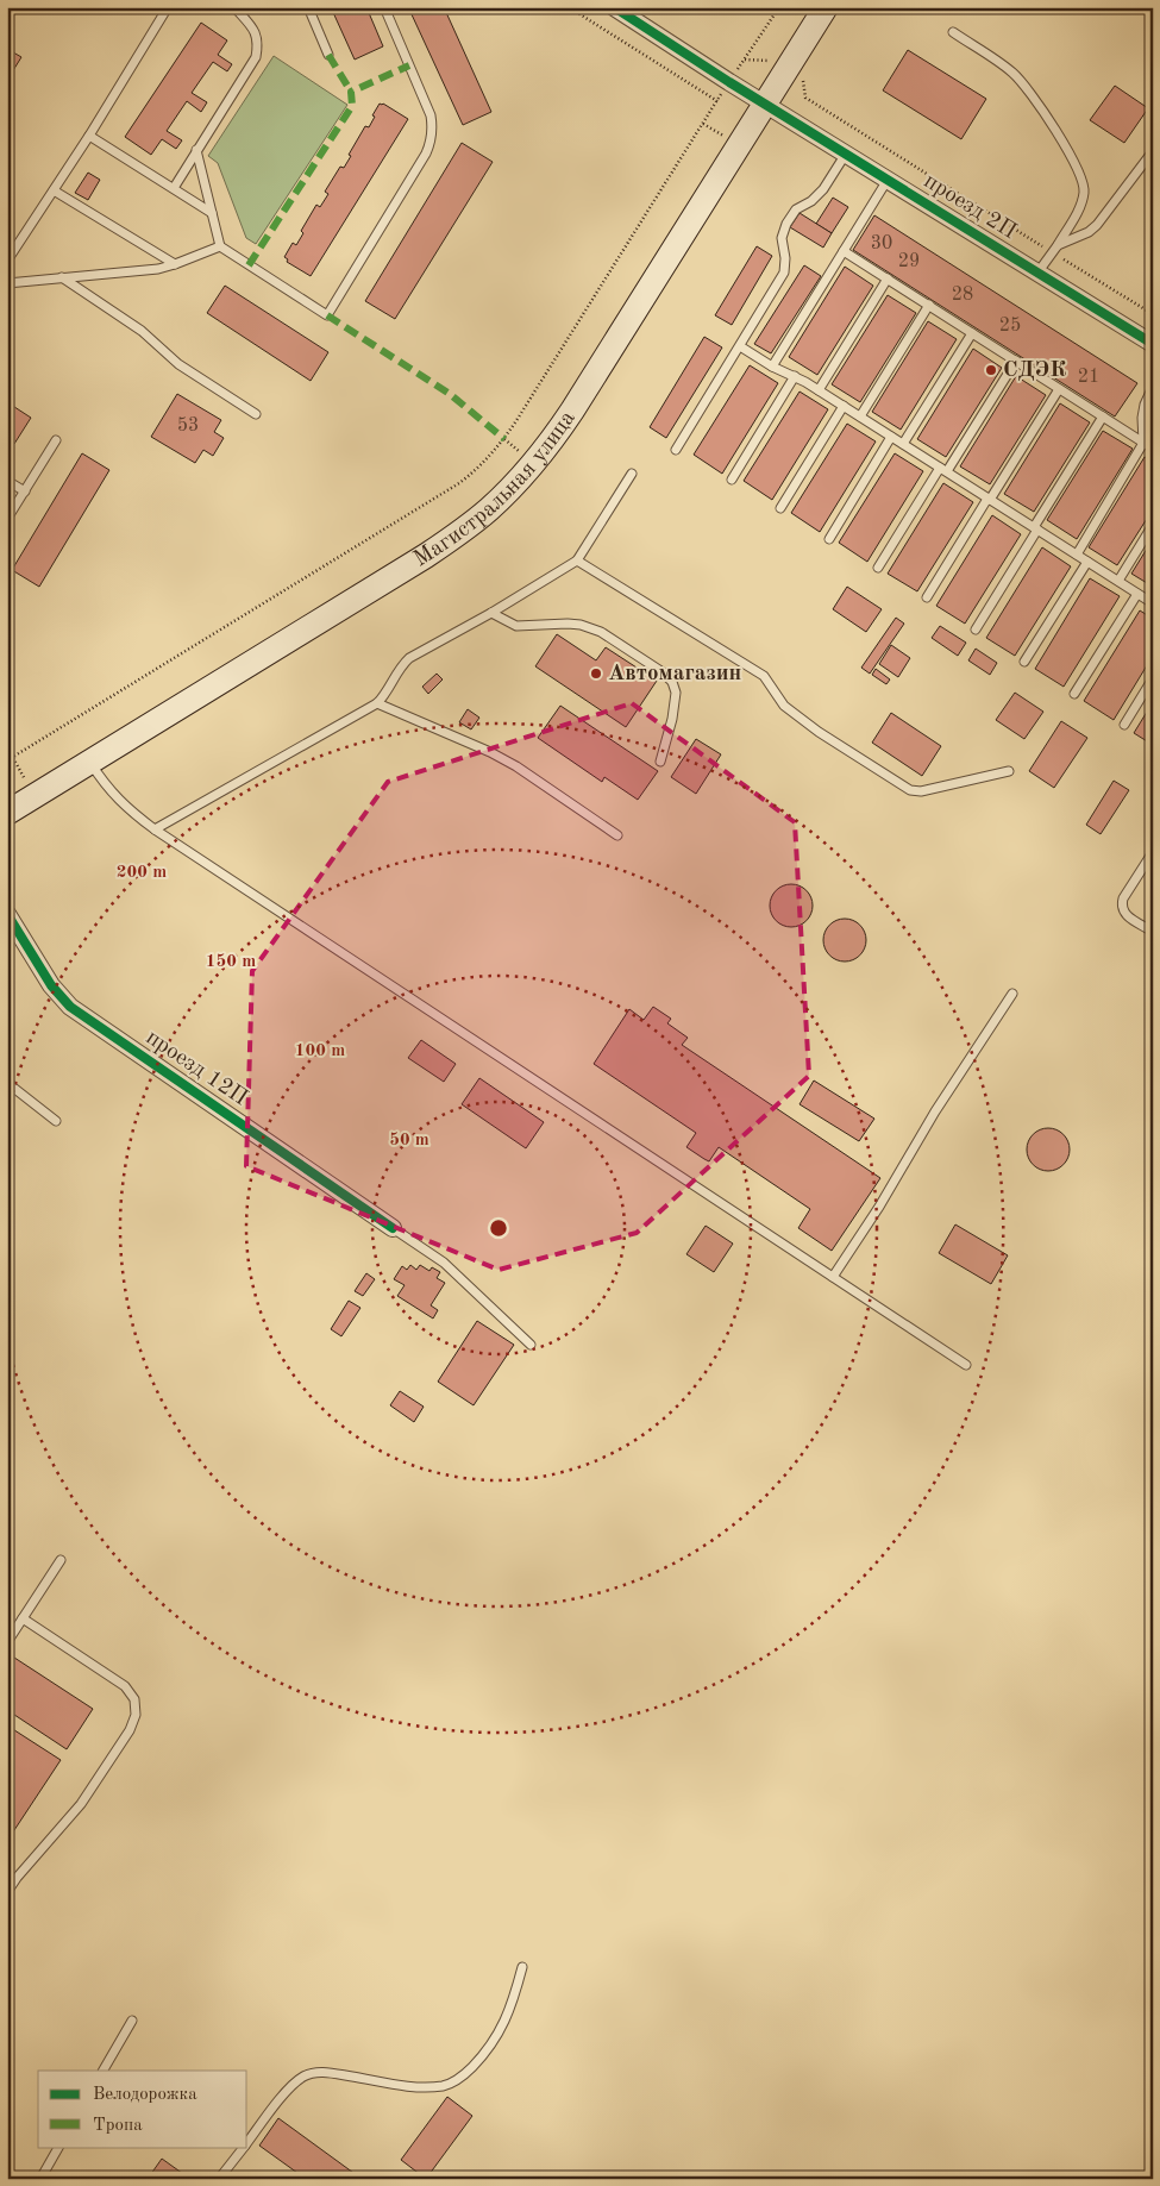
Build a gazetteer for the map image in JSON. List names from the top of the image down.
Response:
{
  "streets": {
    "main road": ["Магистральная улица"],
    "street": ["проезд 2П", "проезд 12П"]
  },
  "crossings": [
    ["проезд 2П", "Магистральная улица"]
  ],
  "places": ["СДЭК", "Автомагазин"],
  "house_numbers": [
    "30",
    "29",
    "28",
    "25",
    "21",
    "53"
  ],
  "legend": ["Велодорожка", "Тропа"],
  "rings": [
    "200 m",
    "150 m",
    "100 m",
    "50 m"
  ]
}
